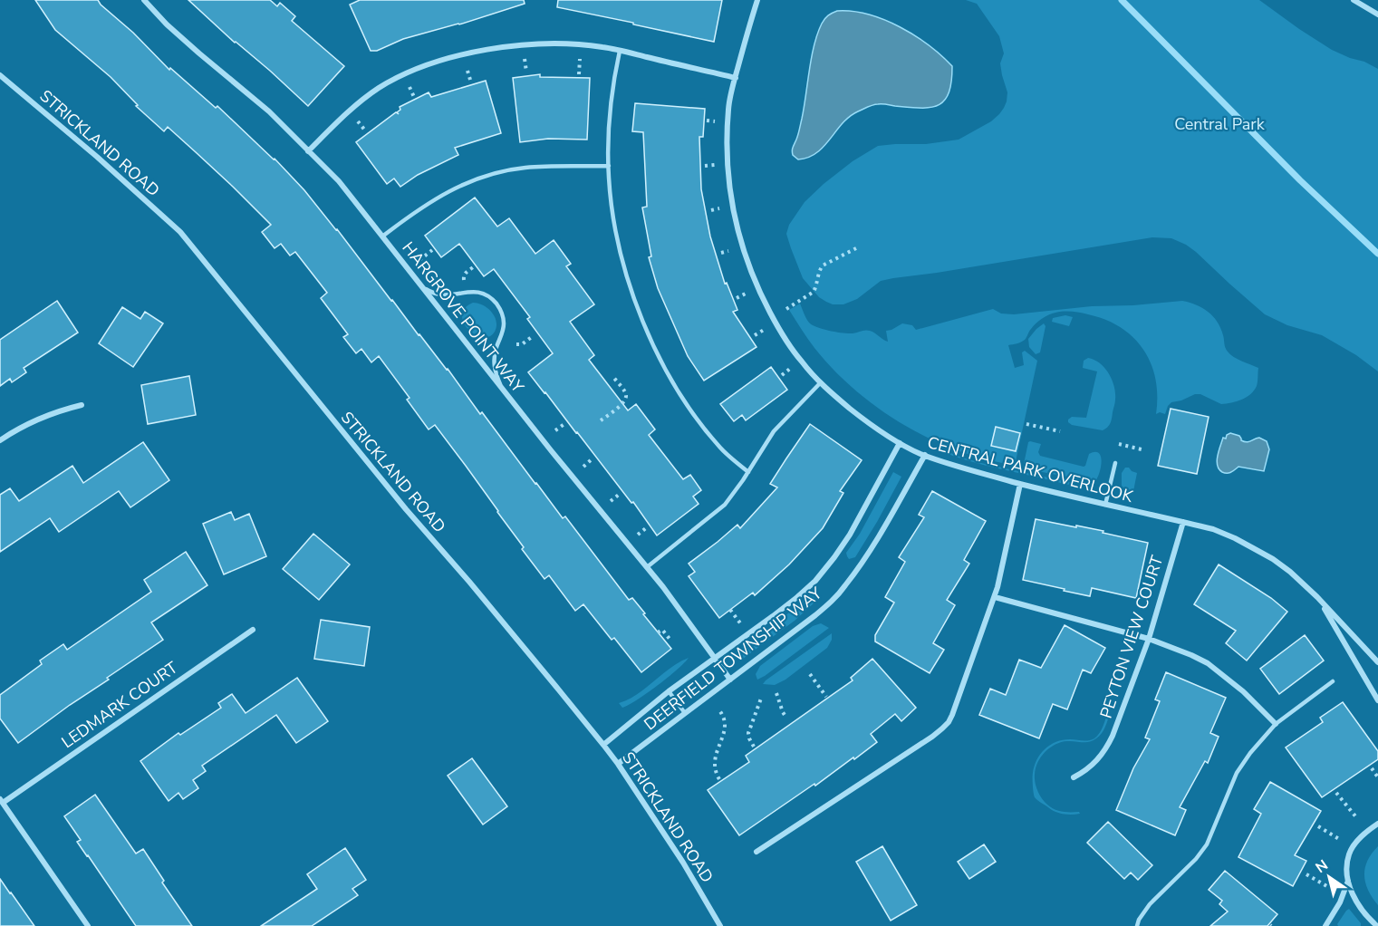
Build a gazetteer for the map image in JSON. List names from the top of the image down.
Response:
{
  "streets": {
    "street": [
      "STRICKLAND ROAD",
      "HARGROVE POINT WAY",
      "CENTRAL PARK OVERLOOK",
      "PEYTON VIEW COURT",
      "DEERFIELD TOWNSHIP WAY",
      "LEDMARK COURT"
    ]
  },
  "crossings": [
    ["STRICKLAND ROAD", "DEERFIELD TOWNSHIP WAY"],
    ["HARGROVE POINT WAY", "DEERFIELD TOWNSHIP WAY"],
    ["CENTRAL PARK OVERLOOK", "PEYTON VIEW COURT"],
    ["CENTRAL PARK OVERLOOK", "DEERFIELD TOWNSHIP WAY"]
  ],
  "parks": ["Central Park"],
  "north": "top left"
}
